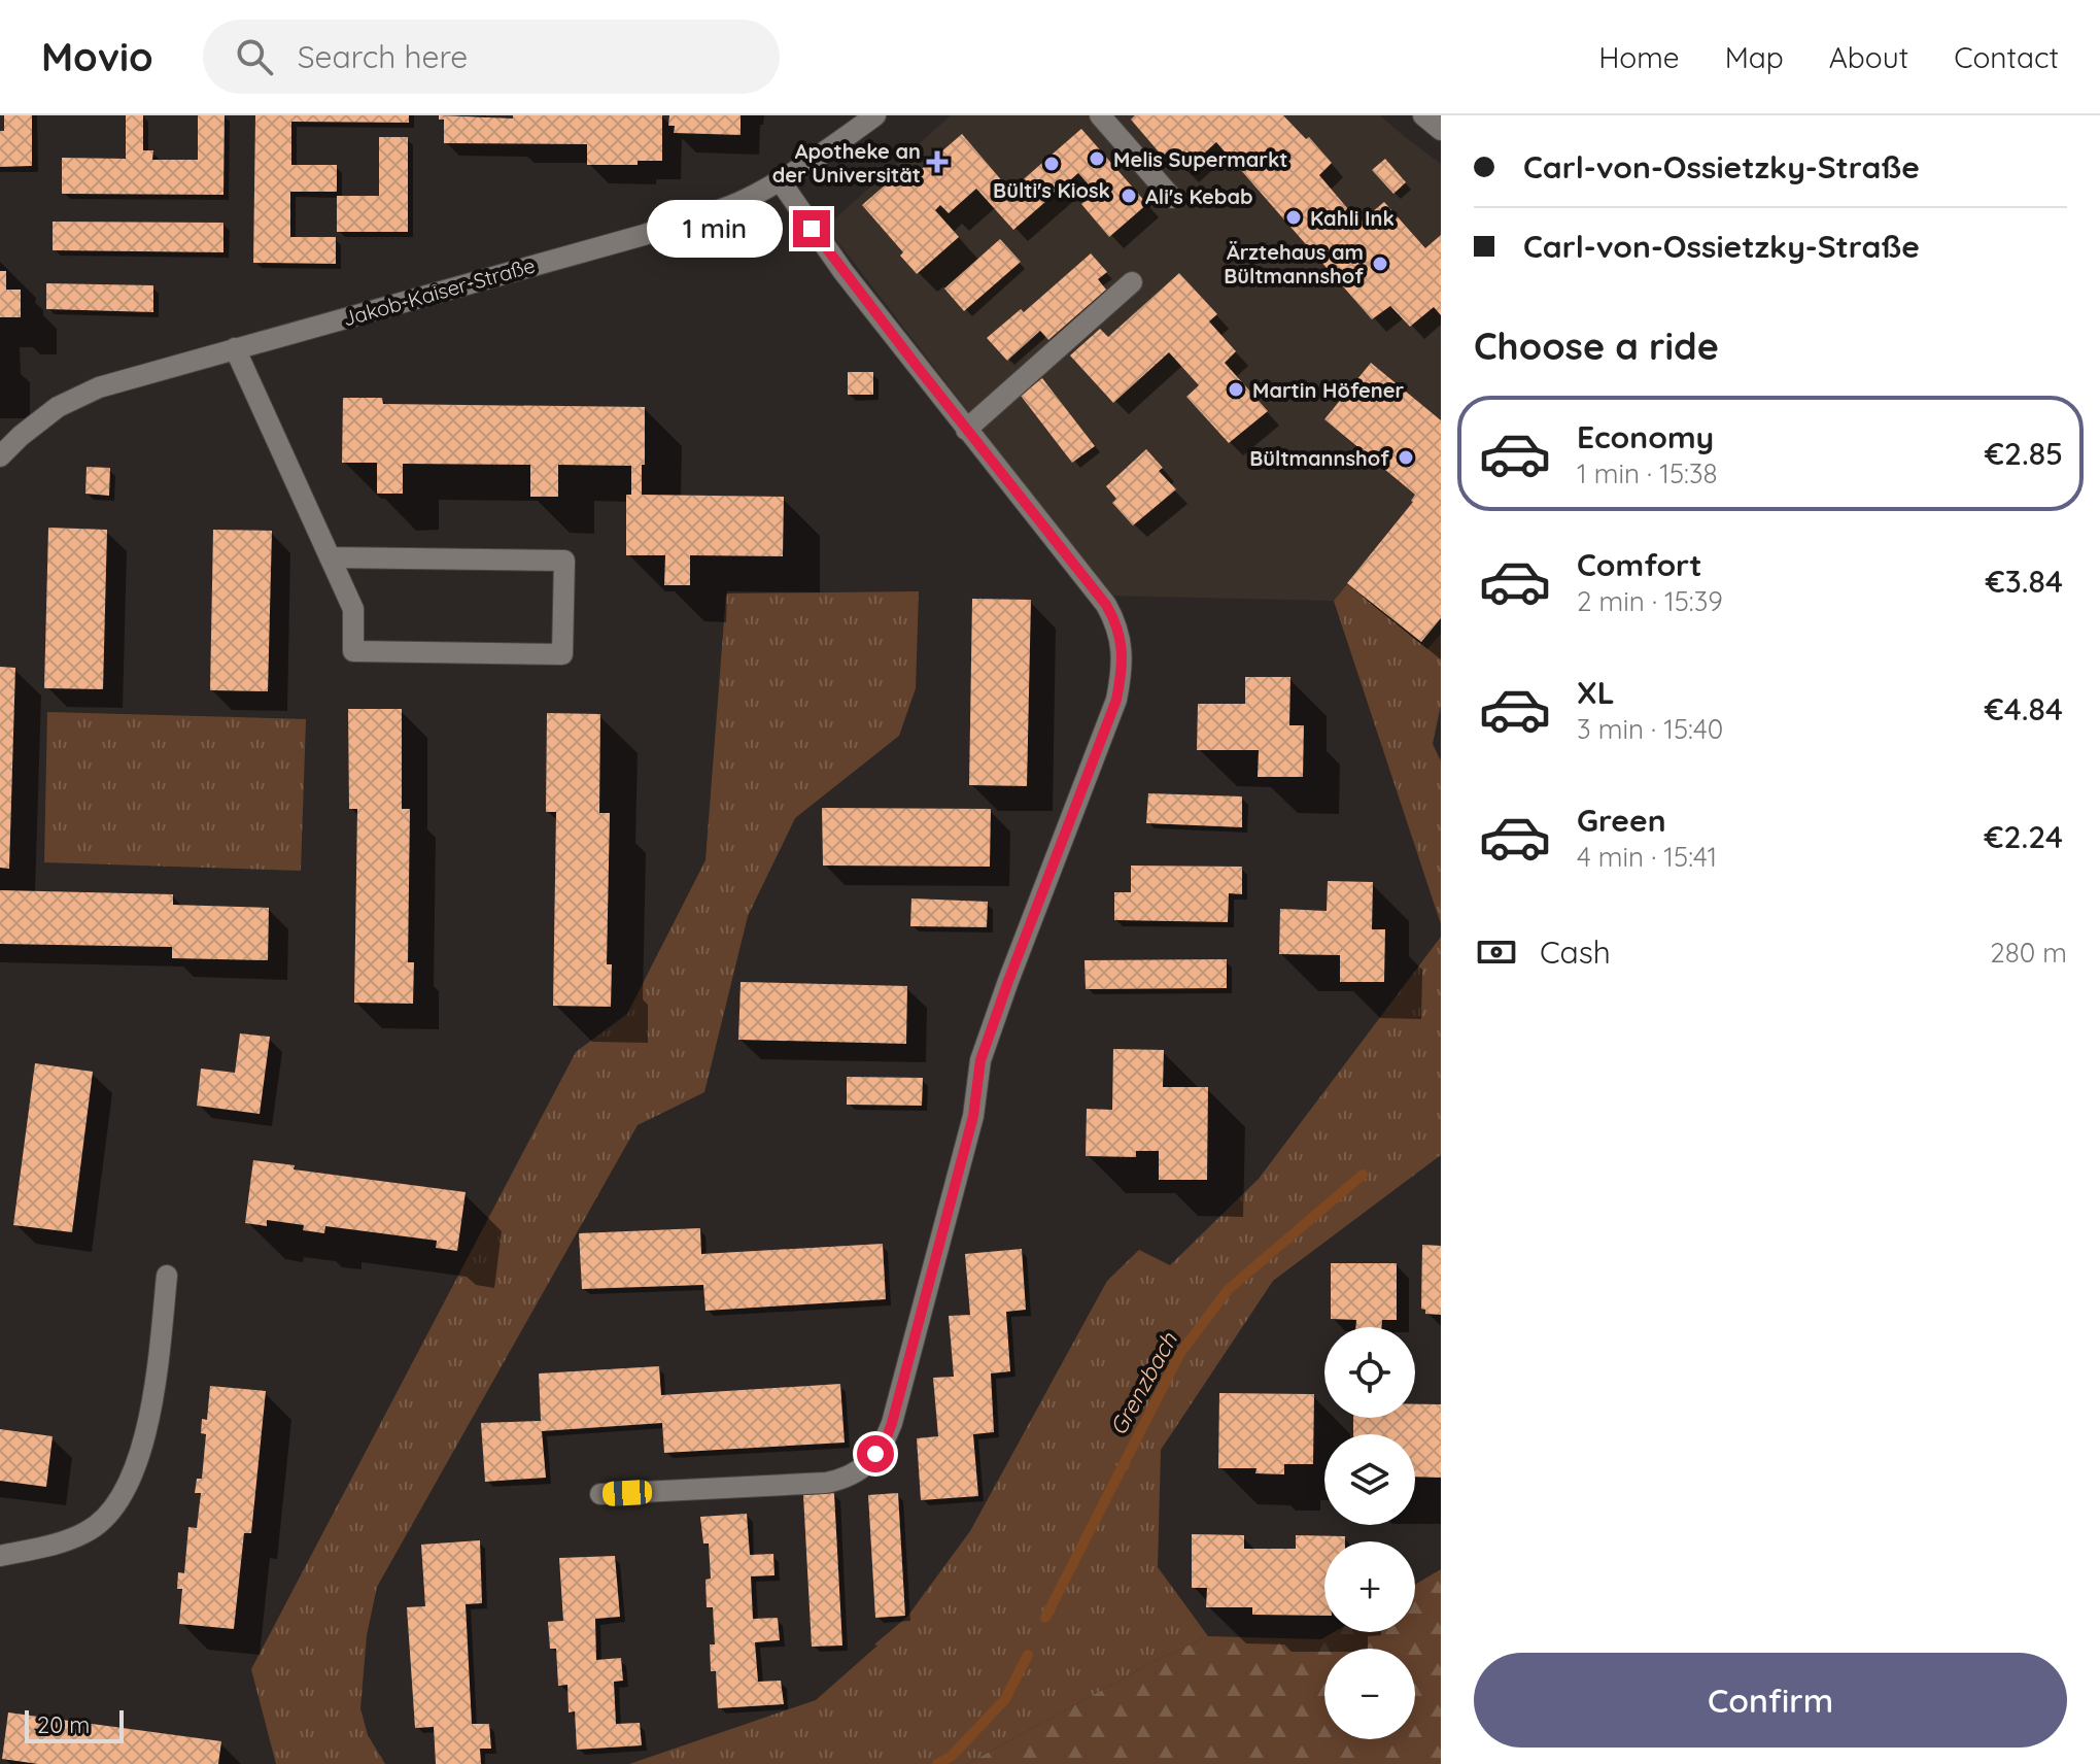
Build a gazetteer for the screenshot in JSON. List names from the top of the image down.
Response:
{
  "streets": {
    "street": ["Jakob-Kaiser-Straße"]
  },
  "water": ["Grenzbach"],
  "places": {
    "other": [
      "Melis Supermarkt",
      "Bülti's Kiosk",
      "Ali's Kebab",
      "Kahli Ink",
      "Ärztehaus am Bültmannshof",
      "Martin Höfener",
      "Bültmannshof"
    ],
    "health": ["Apotheke an der Universität"]
  },
  "scale_bar": "20 m",
  "page": {
    "header": "Movio",
    "search": "Search here",
    "nav": [
      "Home",
      "Map",
      "About",
      "Contact"
    ],
    "banner": ["Carl-von-Ossietzky-Straße", "Carl-von-Ossietzky-Straße"],
    "bubble": "1 min",
    "heading": "Choose a ride",
    "list": [
      {
        "name": "Economy",
        "note": "1 min · 15:38",
        "value": "€2.85"
      },
      {
        "name": "Comfort",
        "note": "2 min · 15:39",
        "value": "€3.84"
      },
      {
        "name": "XL",
        "note": "3 min · 15:40",
        "value": "€4.84"
      },
      {
        "name": "Green",
        "note": "4 min · 15:41",
        "value": "€2.24"
      }
    ],
    "pay": ["Cash", "280 m"],
    "map_buttons": ["+", "−"],
    "buttons": "Confirm",
    "scale": "20 m"
  }
}
